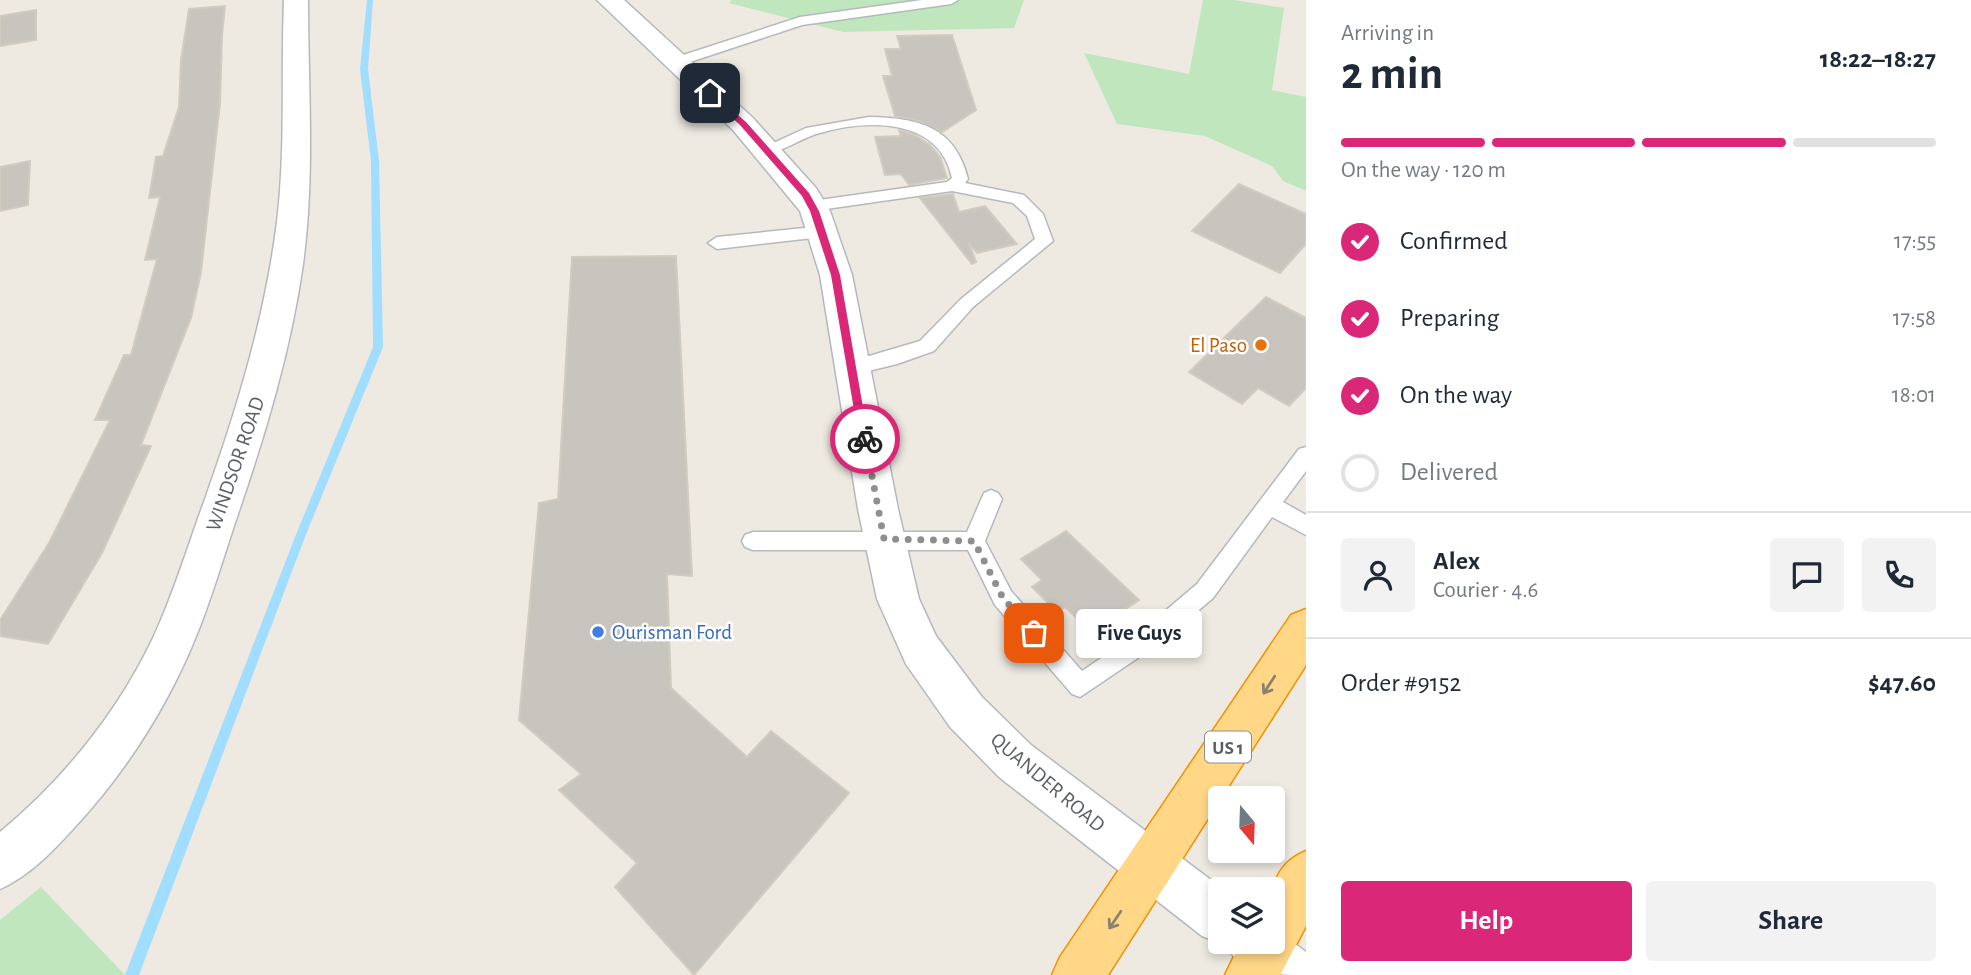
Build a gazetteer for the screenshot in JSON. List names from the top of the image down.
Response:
{
  "streets": {
    "highway": ["US 1"],
    "street": ["WINDSOR ROAD", "QUANDER ROAD"]
  },
  "crossings": [
    ["US 1", "QUANDER ROAD"]
  ],
  "places": ["El Paso", "Ourisman Ford", "Five Guys"],
  "north": "bottom",
  "page": {
    "heading": ["2 min", "Arriving in", "18:22–18:27"],
    "panel": [
      "Alex",
      "Courier · 4.6",
      "Order #9152",
      "$47.60"
    ],
    "bar": "On the way · 120 m",
    "list": [
      ["Confirmed", "17:55"],
      ["Preparing", "17:58"],
      ["On the way", "18:01"],
      "Delivered"
    ],
    "bubble": "Five Guys",
    "buttons": ["Help", "Share"]
  }
}
